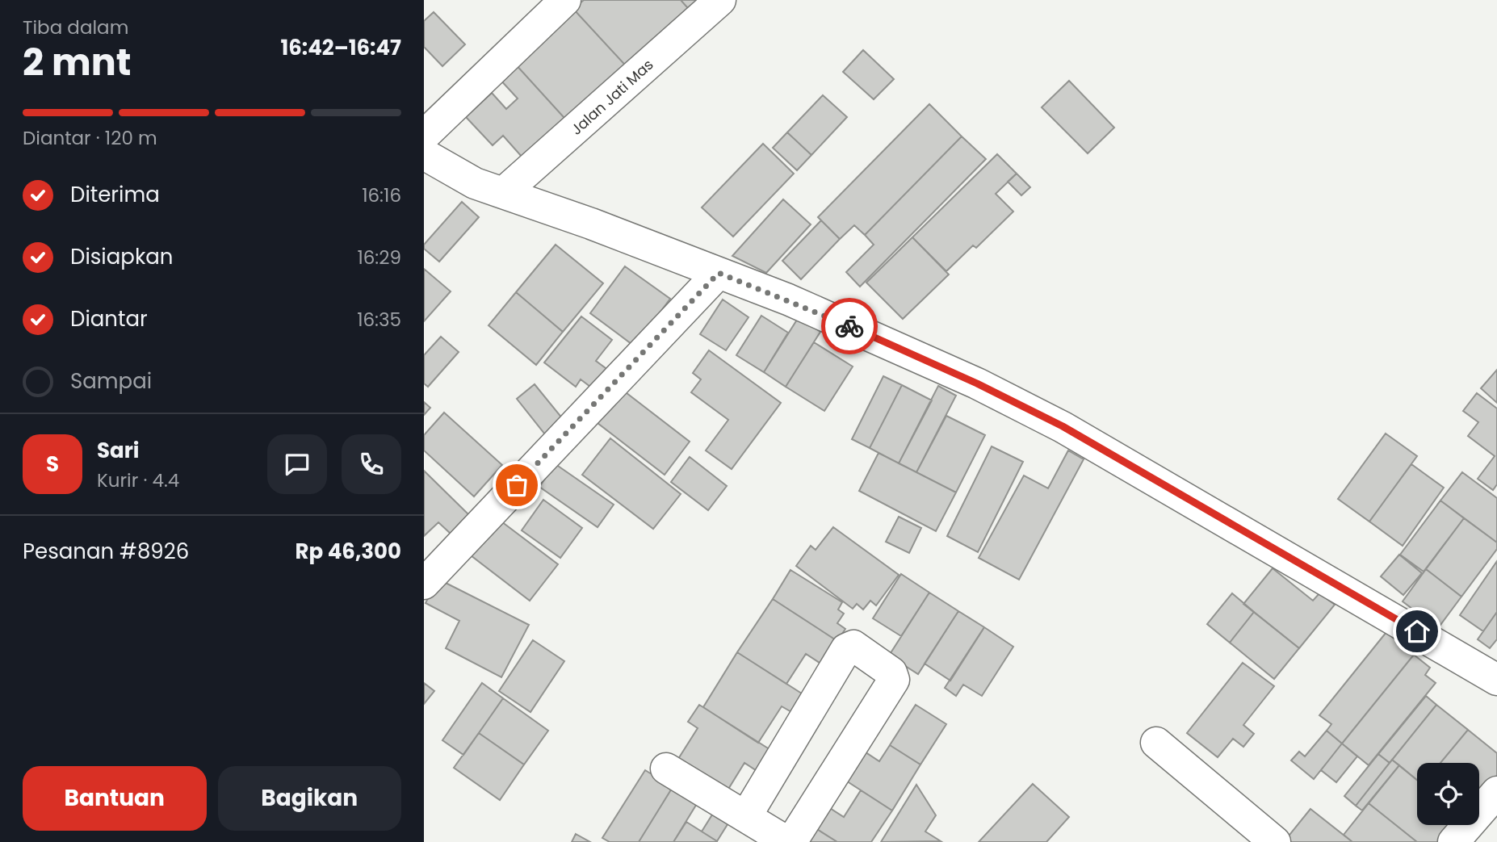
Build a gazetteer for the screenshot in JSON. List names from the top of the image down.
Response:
{
  "streets": {
    "street": ["Jalan Jati Mas"]
  },
  "page": {
    "heading": ["2 mnt", "Tiba dalam", "16:42–16:47"],
    "panel": [
      "Sari",
      "Kurir · 4.4",
      "Pesanan #8926",
      "Rp 46,300"
    ],
    "bar": "Diantar · 120 m",
    "list": [
      ["Diterima", "16:16"],
      ["Disiapkan", "16:29"],
      ["Diantar", "16:35"],
      "Sampai"
    ],
    "round": "S",
    "buttons": ["Bantuan", "Bagikan"]
  }
}
